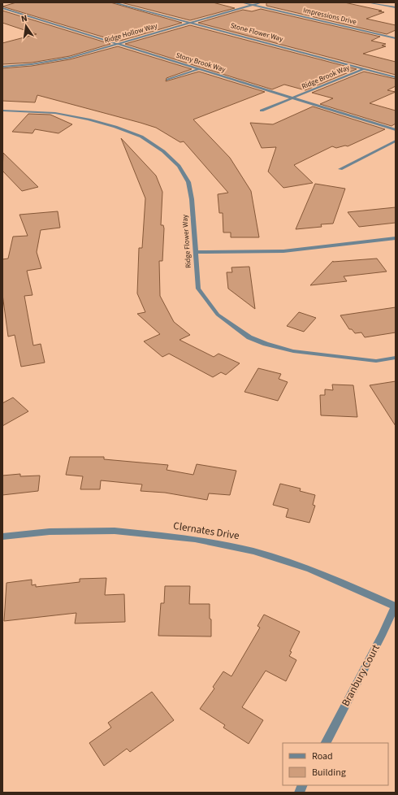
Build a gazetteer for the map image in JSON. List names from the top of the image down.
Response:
{
  "streets": {
    "street": [
      "Impressions Drive",
      "Stone Flower Way",
      "Ridge Hollow Way",
      "Stony Brook Way",
      "Ridge Brook Way",
      "Ridge Flower Way",
      "Clernates Drive",
      "Branbury Court"
    ]
  },
  "crossings": [
    ["Impressions Drive", "Ridge Hollow Way"],
    ["Stone Flower Way", "Ridge Hollow Way"],
    ["Stone Flower Way", "Ridge Brook Way"],
    ["Ridge Hollow Way", "Stony Brook Way"],
    ["Stony Brook Way", "Ridge Brook Way"],
    ["Clernates Drive", "Branbury Court"]
  ],
  "legend": ["Road", "Building"],
  "north": "top"
}
